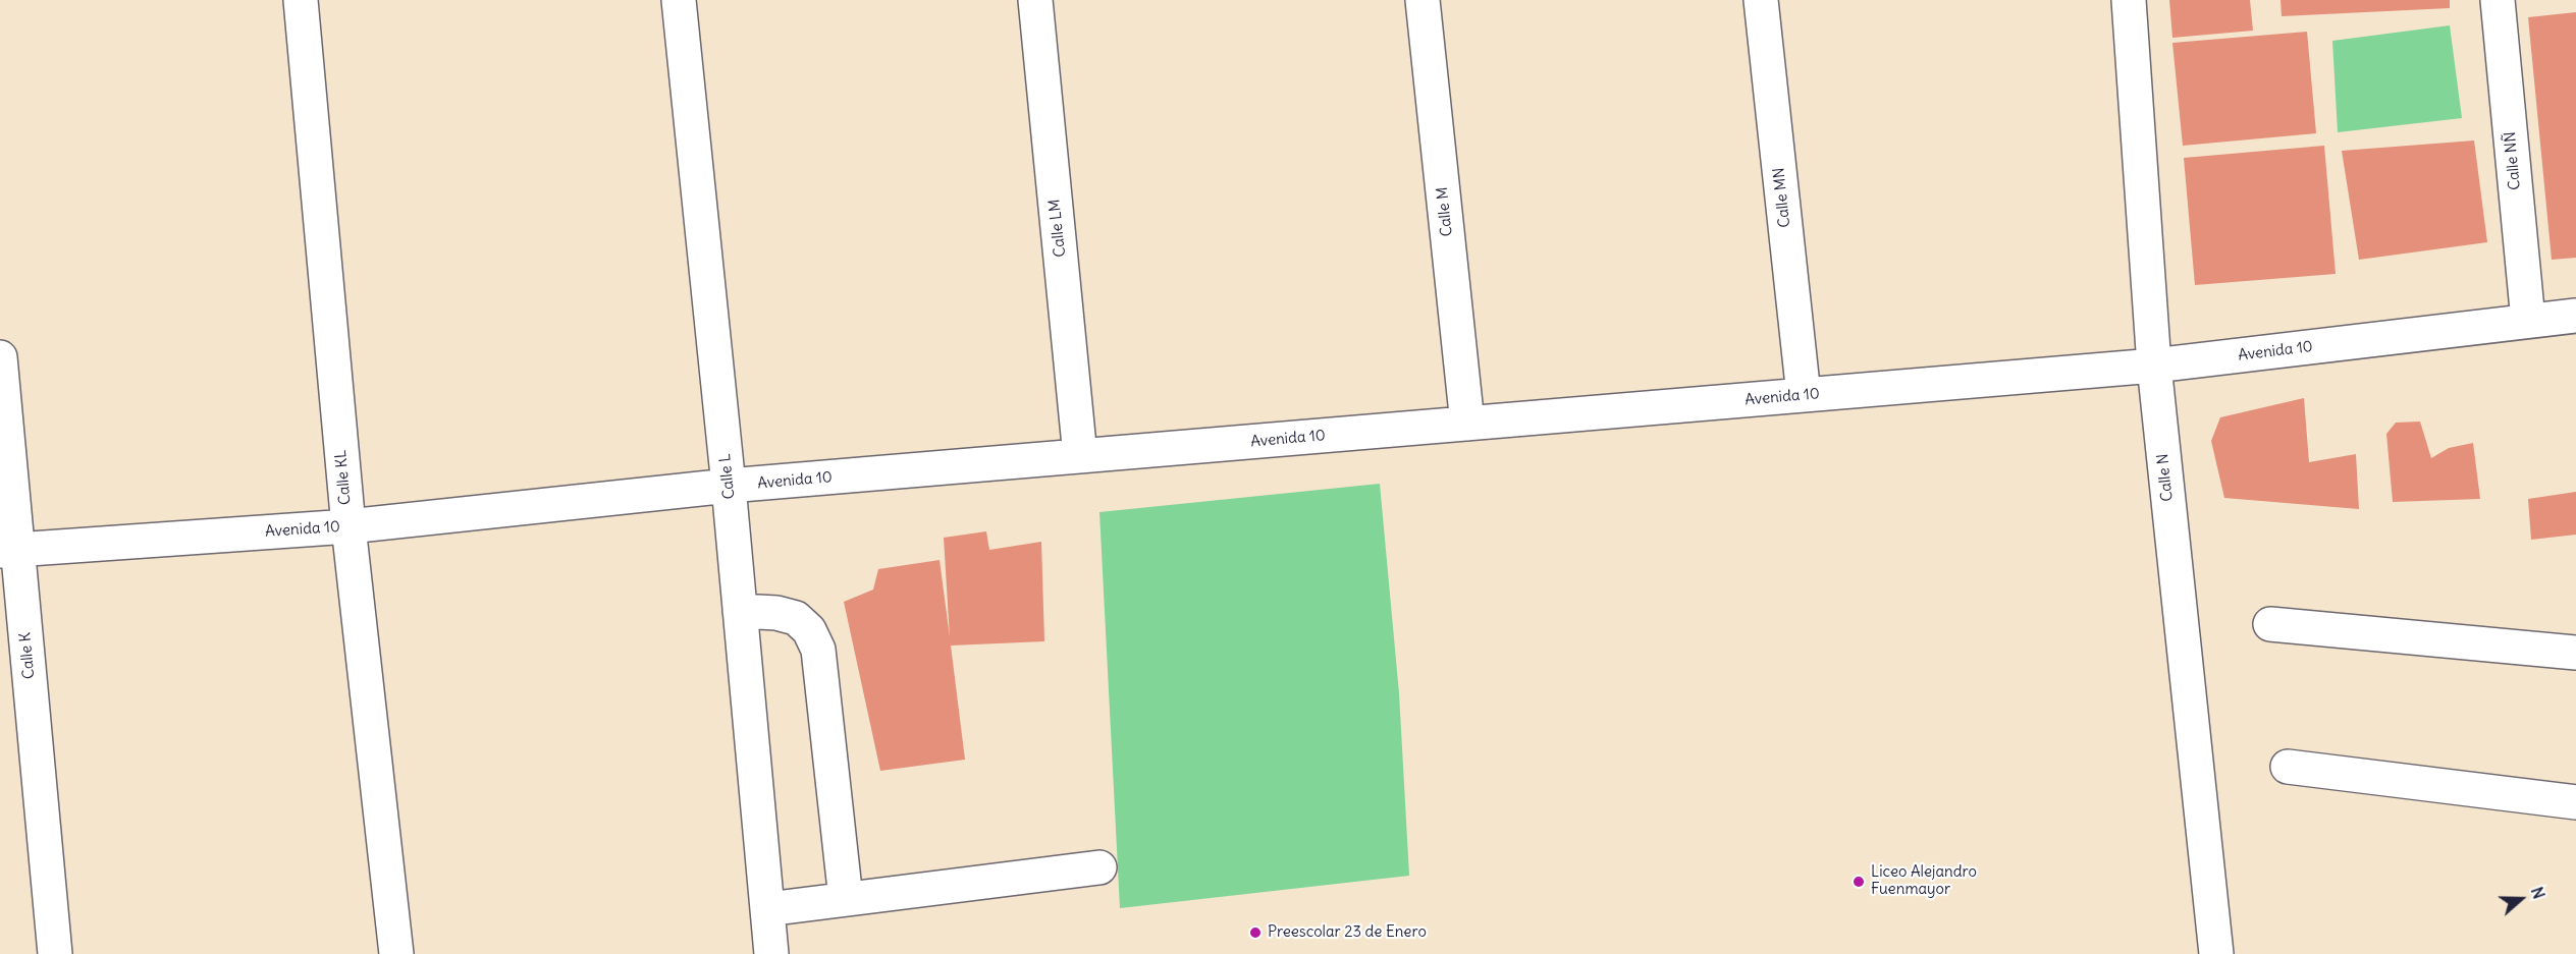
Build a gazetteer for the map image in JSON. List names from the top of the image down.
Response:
{
  "streets": {
    "street": [
      "Calle NÑ",
      "Calle MN",
      "Calle M",
      "Calle LM",
      "Avenida 10",
      "Calle L",
      "Calle KL",
      "Calle N",
      "Calle K"
    ]
  },
  "crossings": [
    ["Calle NÑ", "Avenida 10"],
    ["Calle MN", "Avenida 10"],
    ["Calle M", "Avenida 10"],
    ["Calle LM", "Avenida 10"],
    ["Avenida 10", "Calle L"],
    ["Avenida 10", "Calle KL"],
    ["Avenida 10", "Calle N"],
    ["Avenida 10", "Calle K"]
  ],
  "places": ["Liceo Alejandro Fuenmayor", "Preescolar 23 de Enero"],
  "north": "right"
}
